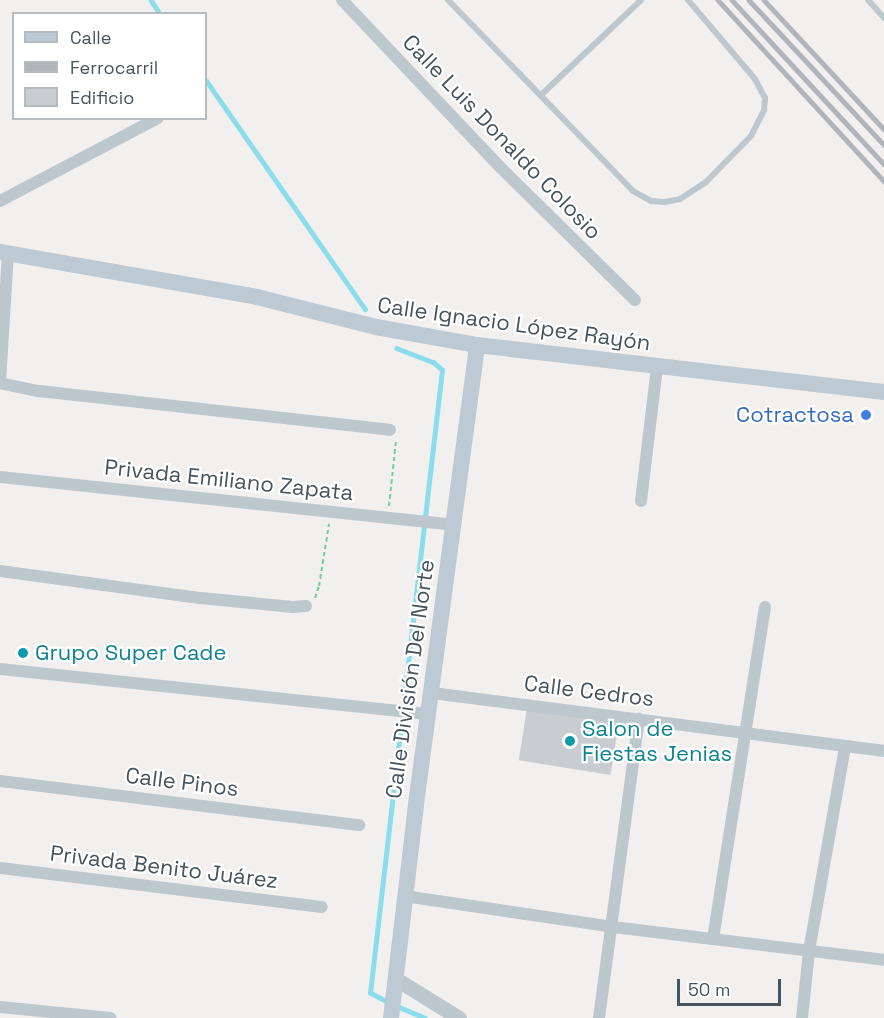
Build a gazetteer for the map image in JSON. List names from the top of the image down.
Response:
{
  "streets": {
    "main road": ["Calle Ignacio López Rayón", "Calle División Del Norte"],
    "street": [
      "Calle Luis Donaldo Colosio",
      "Privada Emiliano Zapata",
      "Calle Cedros",
      "Calle Pinos",
      "Privada Benito Juárez"
    ]
  },
  "crossings": [
    ["Calle Ignacio López Rayón", "Calle División Del Norte"],
    ["Privada Emiliano Zapata", "Calle División Del Norte"],
    ["Calle División Del Norte", "Calle Cedros"]
  ],
  "places": ["Cotractosa", "Grupo Super Cade", "Salon de Fiestas Jenias"],
  "legend": ["Calle", "Ferrocarril", "Edificio"],
  "scale_bar": "50 m"
}
